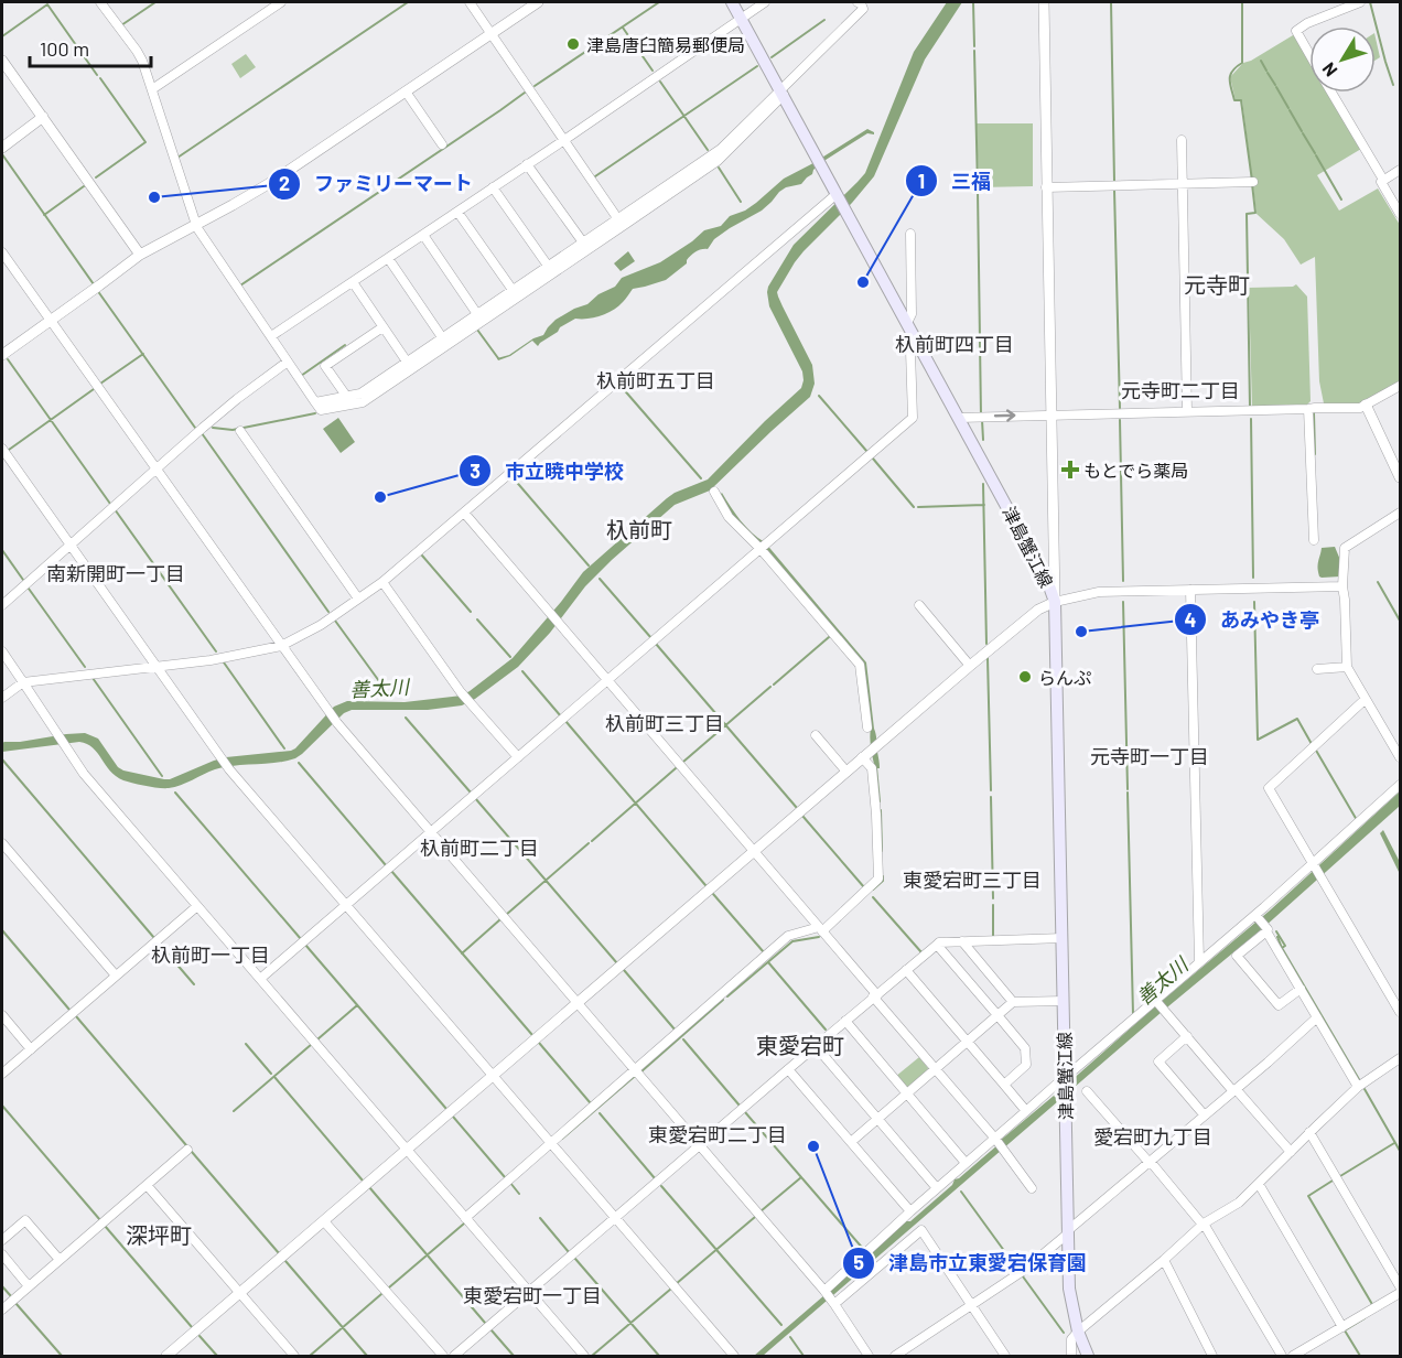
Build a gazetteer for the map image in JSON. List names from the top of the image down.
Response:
{
  "streets": {
    "main road": ["津島蟹江線"]
  },
  "districts": [
    "元寺町",
    "杁前町四丁目",
    "杁前町五丁目",
    "元寺町二丁目",
    "杁前町",
    "南新開町一丁目",
    "杁前町三丁目",
    "元寺町一丁目",
    "杁前町二丁目",
    "東愛宕町三丁目",
    "杁前町一丁目",
    "東愛宕町",
    "東愛宕町二丁目",
    "愛宕町九丁目",
    "深坪町",
    "東愛宕町一丁目"
  ],
  "water": ["善太川"],
  "places": {
    "other": [
      "津島唐臼簡易郵便局",
      "ファミリーマート",
      "三福",
      "市立暁中学校",
      "あみやき亭",
      "らんぷ",
      "津島市立東愛宕保育園"
    ],
    "health": ["もとでら薬局"]
  },
  "scale_bar": "100 m",
  "north": "bottom left"
}
